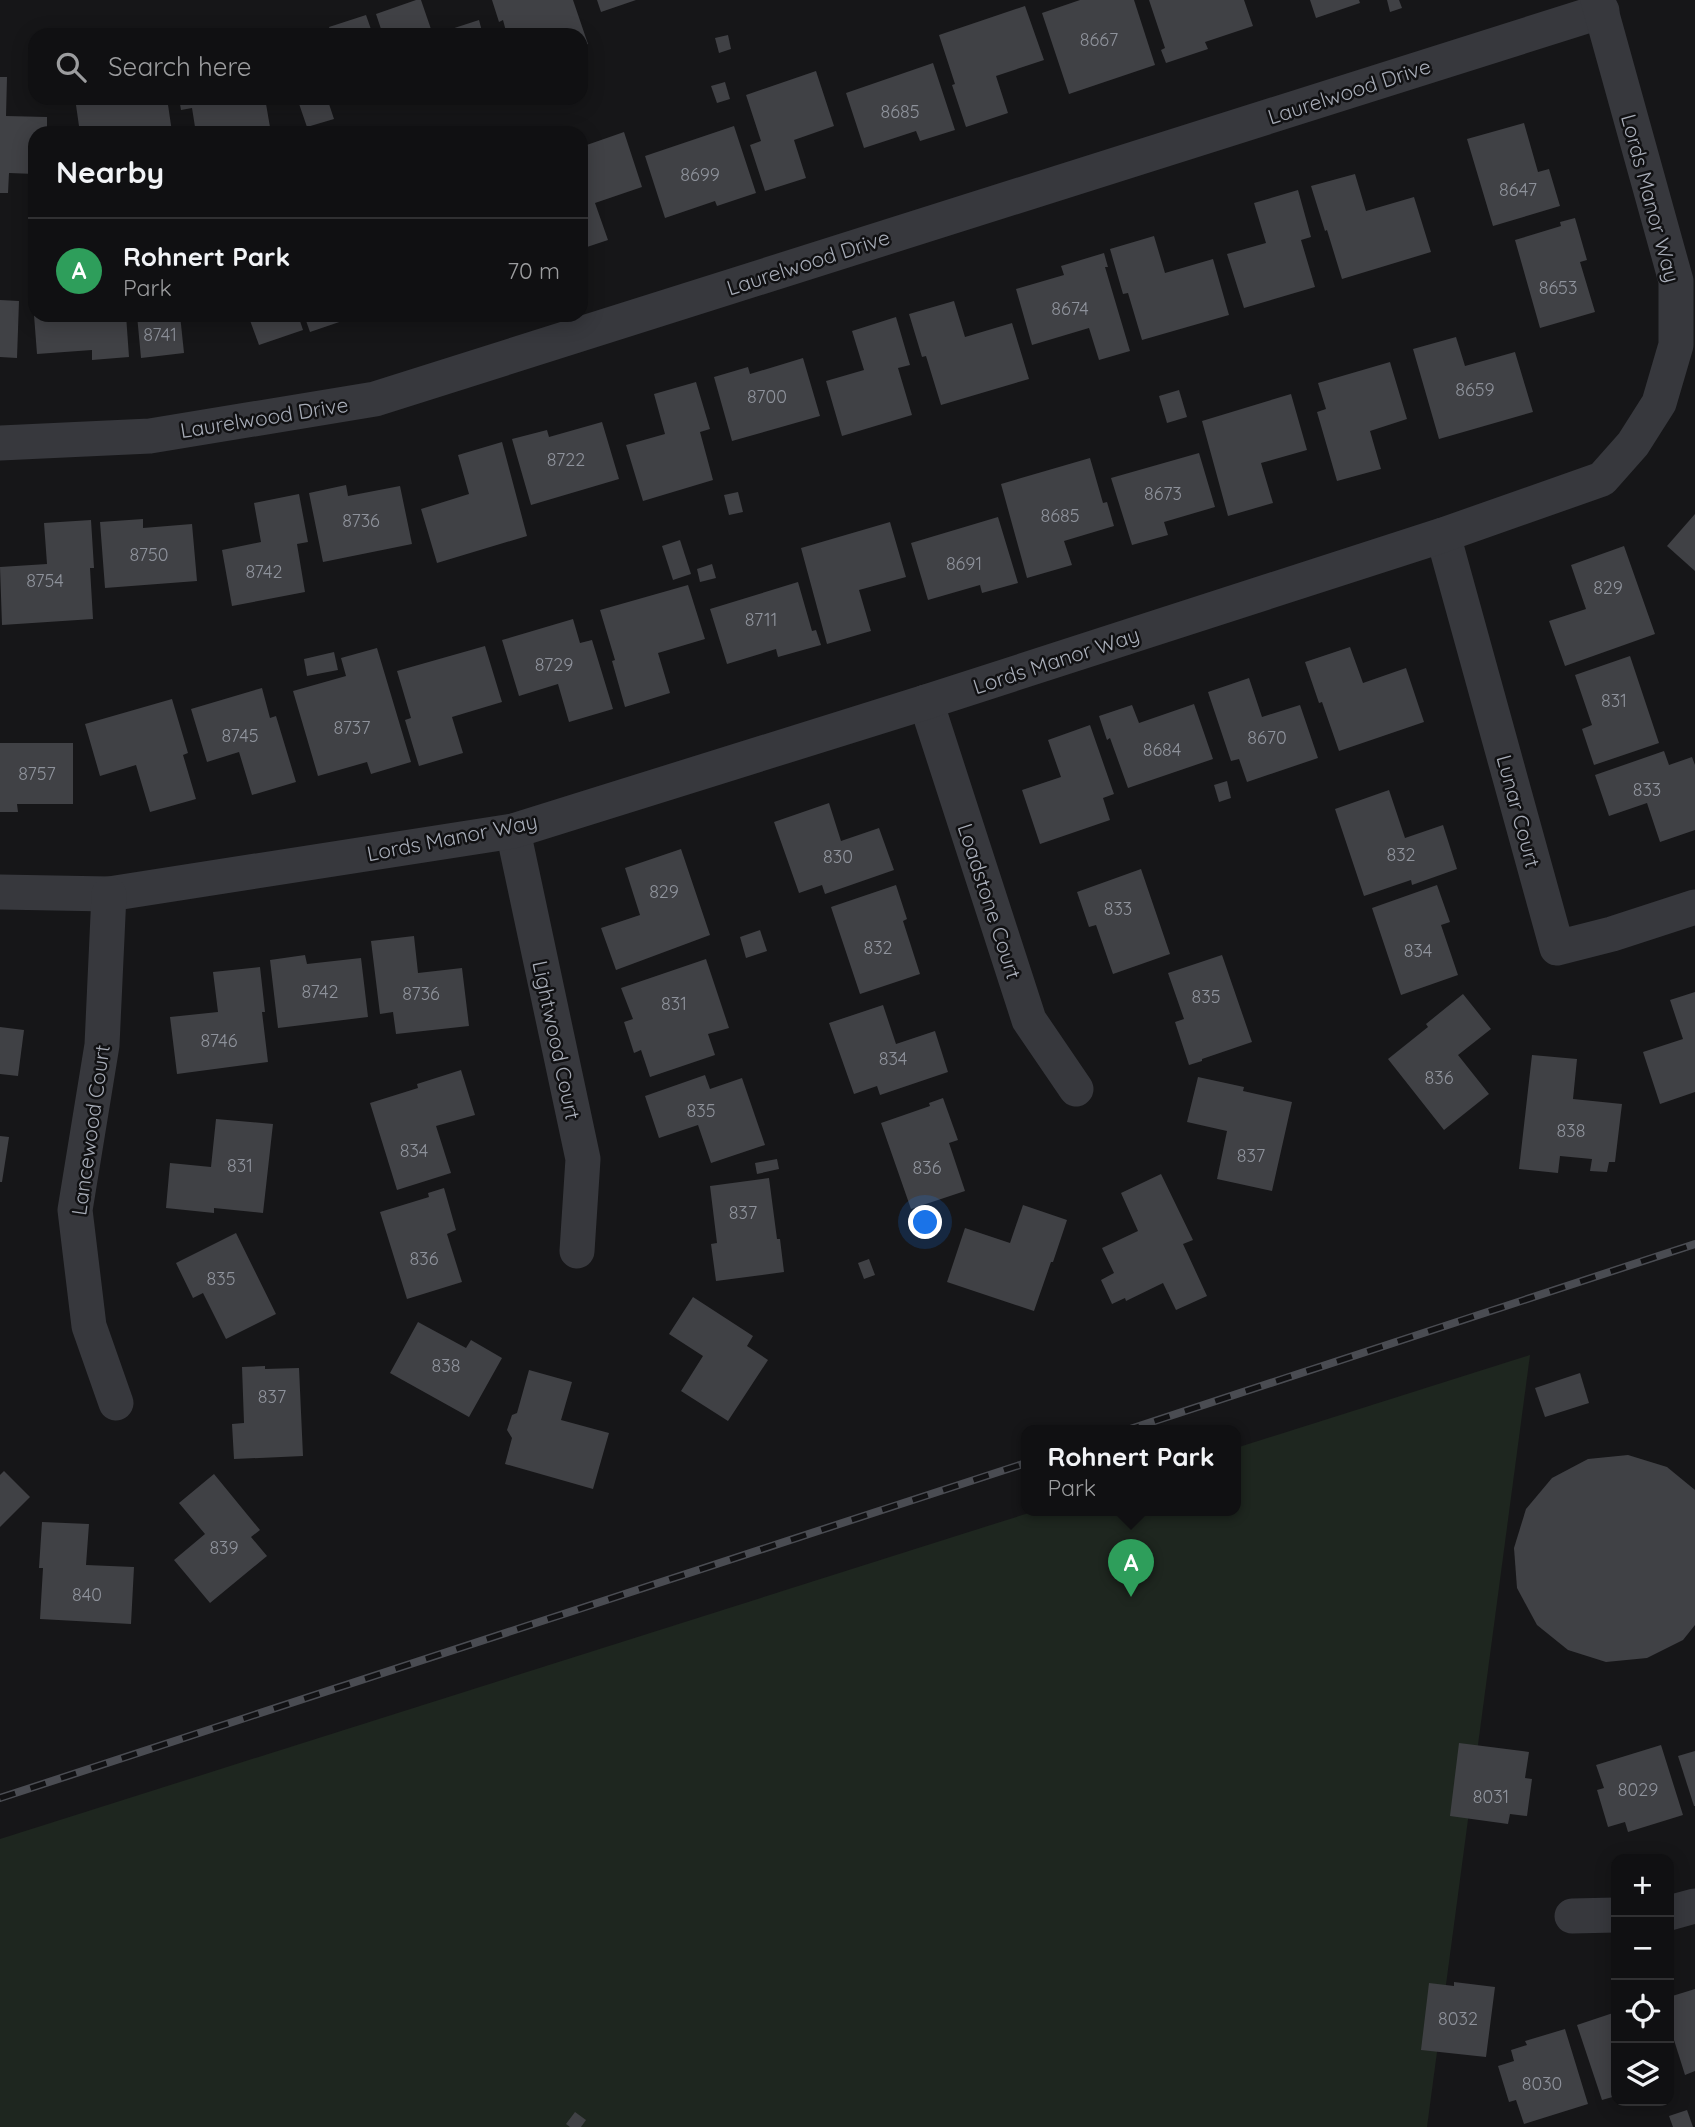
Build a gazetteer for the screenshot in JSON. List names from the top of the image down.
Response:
{
  "streets": {
    "street": [
      "Laurelwood Drive",
      "Lords Manor Way",
      "Lunar Court",
      "Loadstone Court",
      "Lightwood Court",
      "Lancewood Court"
    ]
  },
  "crossings": [
    ["Laurelwood Drive", "Lords Manor Way"],
    ["Lords Manor Way", "Lunar Court"],
    ["Lords Manor Way", "Loadstone Court"],
    ["Lords Manor Way", "Lightwood Court"],
    ["Lords Manor Way", "Lancewood Court"]
  ],
  "house_numbers": [
    "8667",
    "8685",
    "8699",
    "8647",
    "8653",
    "8674",
    "8741",
    "8659",
    "8700",
    "8722",
    "8673",
    "8685",
    "8736",
    "8750",
    "8691",
    "8742",
    "8754",
    "829",
    "8711",
    "8729",
    "831",
    "8737",
    "8745",
    "8670",
    "8684",
    "8757",
    "833",
    "832",
    "830",
    "829",
    "833",
    "832",
    "834",
    "8742",
    "8736",
    "835",
    "831",
    "8746",
    "834",
    "836",
    "835",
    "838",
    "834",
    "837",
    "831",
    "836",
    "837",
    "836",
    "835",
    "838",
    "837",
    "839",
    "840",
    "8029",
    "8031",
    "8032",
    "8030"
  ],
  "page": {
    "search": "Search here",
    "heading": "Nearby",
    "list": [
      {
        "mark": "A",
        "name": "Rohnert Park",
        "note": "Park",
        "value": "70 m"
      }
    ],
    "popup": ["Rohnert Park", "Park"],
    "pins": "A",
    "map_buttons": ["+", "−"]
  }
}
